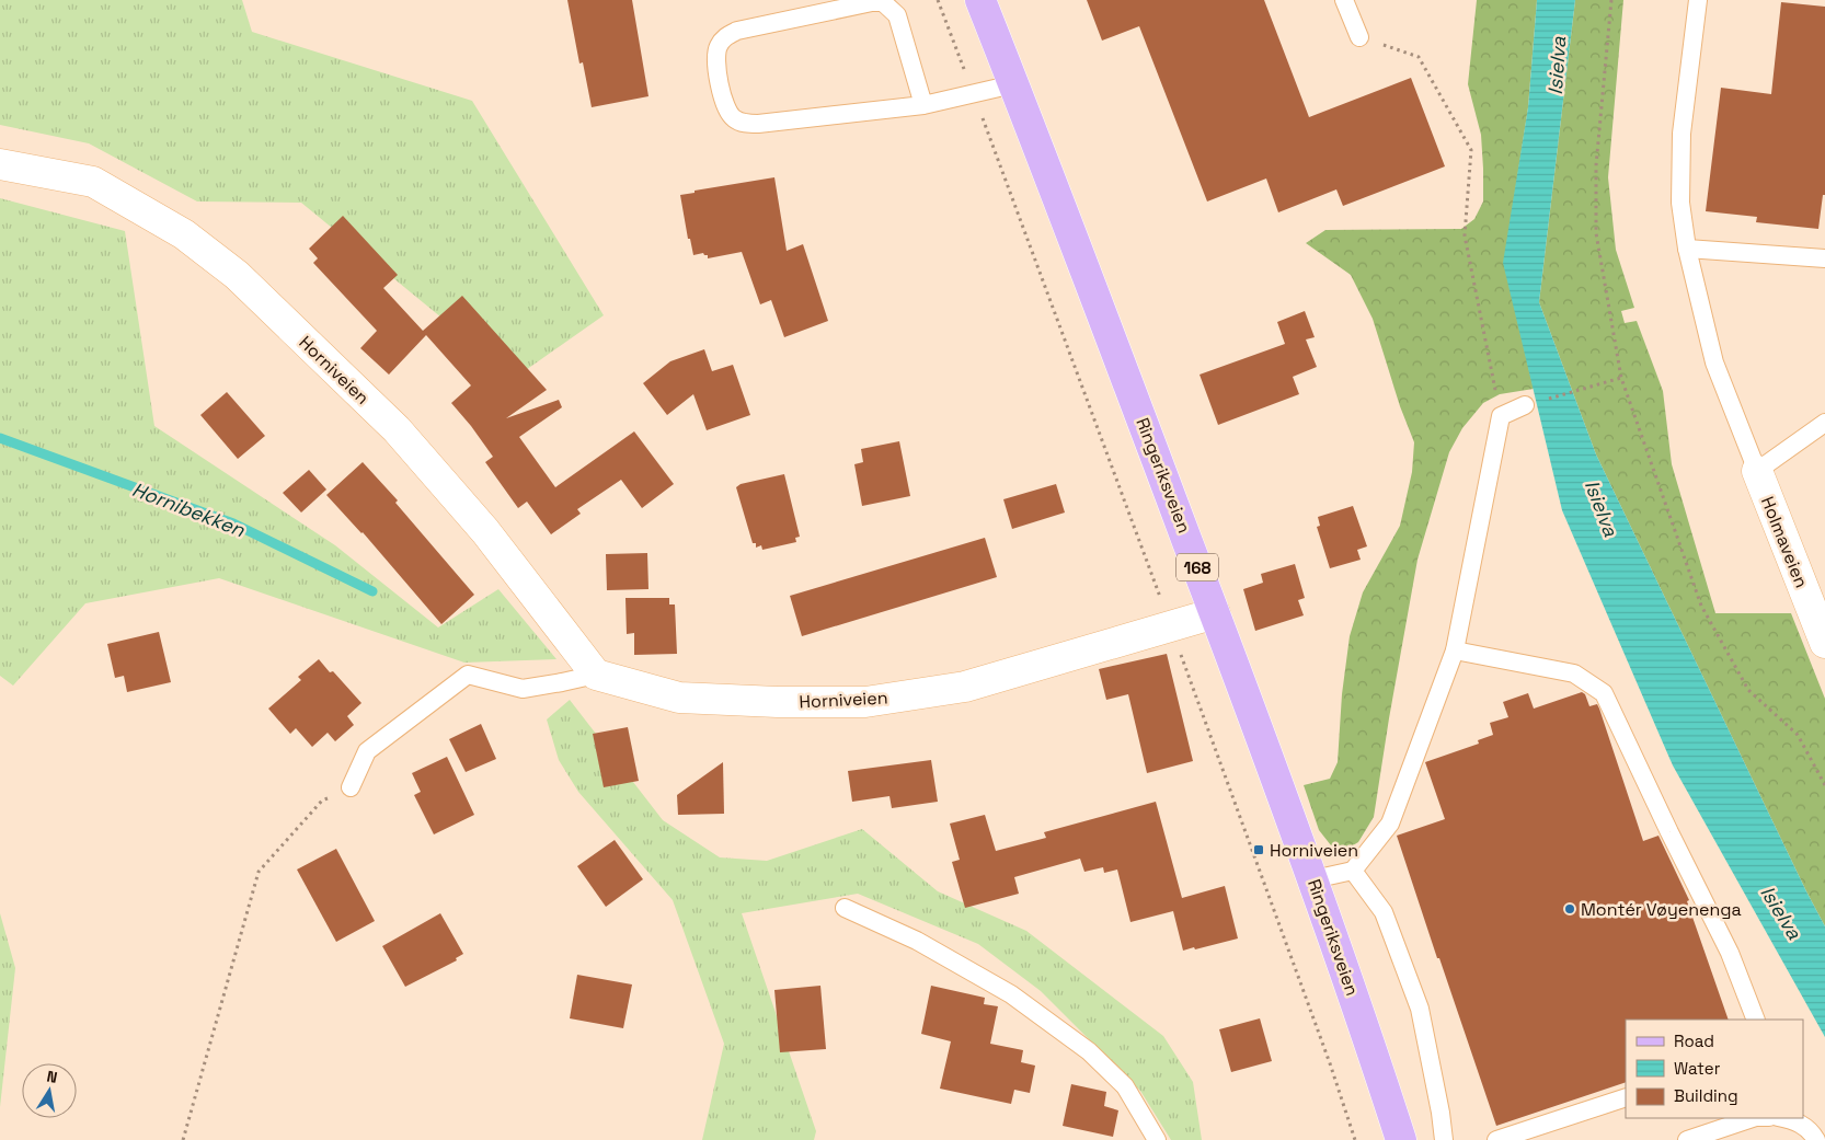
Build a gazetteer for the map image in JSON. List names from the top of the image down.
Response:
{
  "streets": {
    "main road": ["Ringeriksveien", "168"],
    "street": ["Horniveien", "Holmaveien"]
  },
  "crossings": [
    ["Horniveien", "Ringeriksveien"]
  ],
  "water": ["Isielva", "Hornibekken"],
  "places": {
    "transit": ["Horniveien"],
    "other": ["Montér Vøyenenga"]
  },
  "legend": ["Road", "Water", "Building"],
  "north": "top"
}
